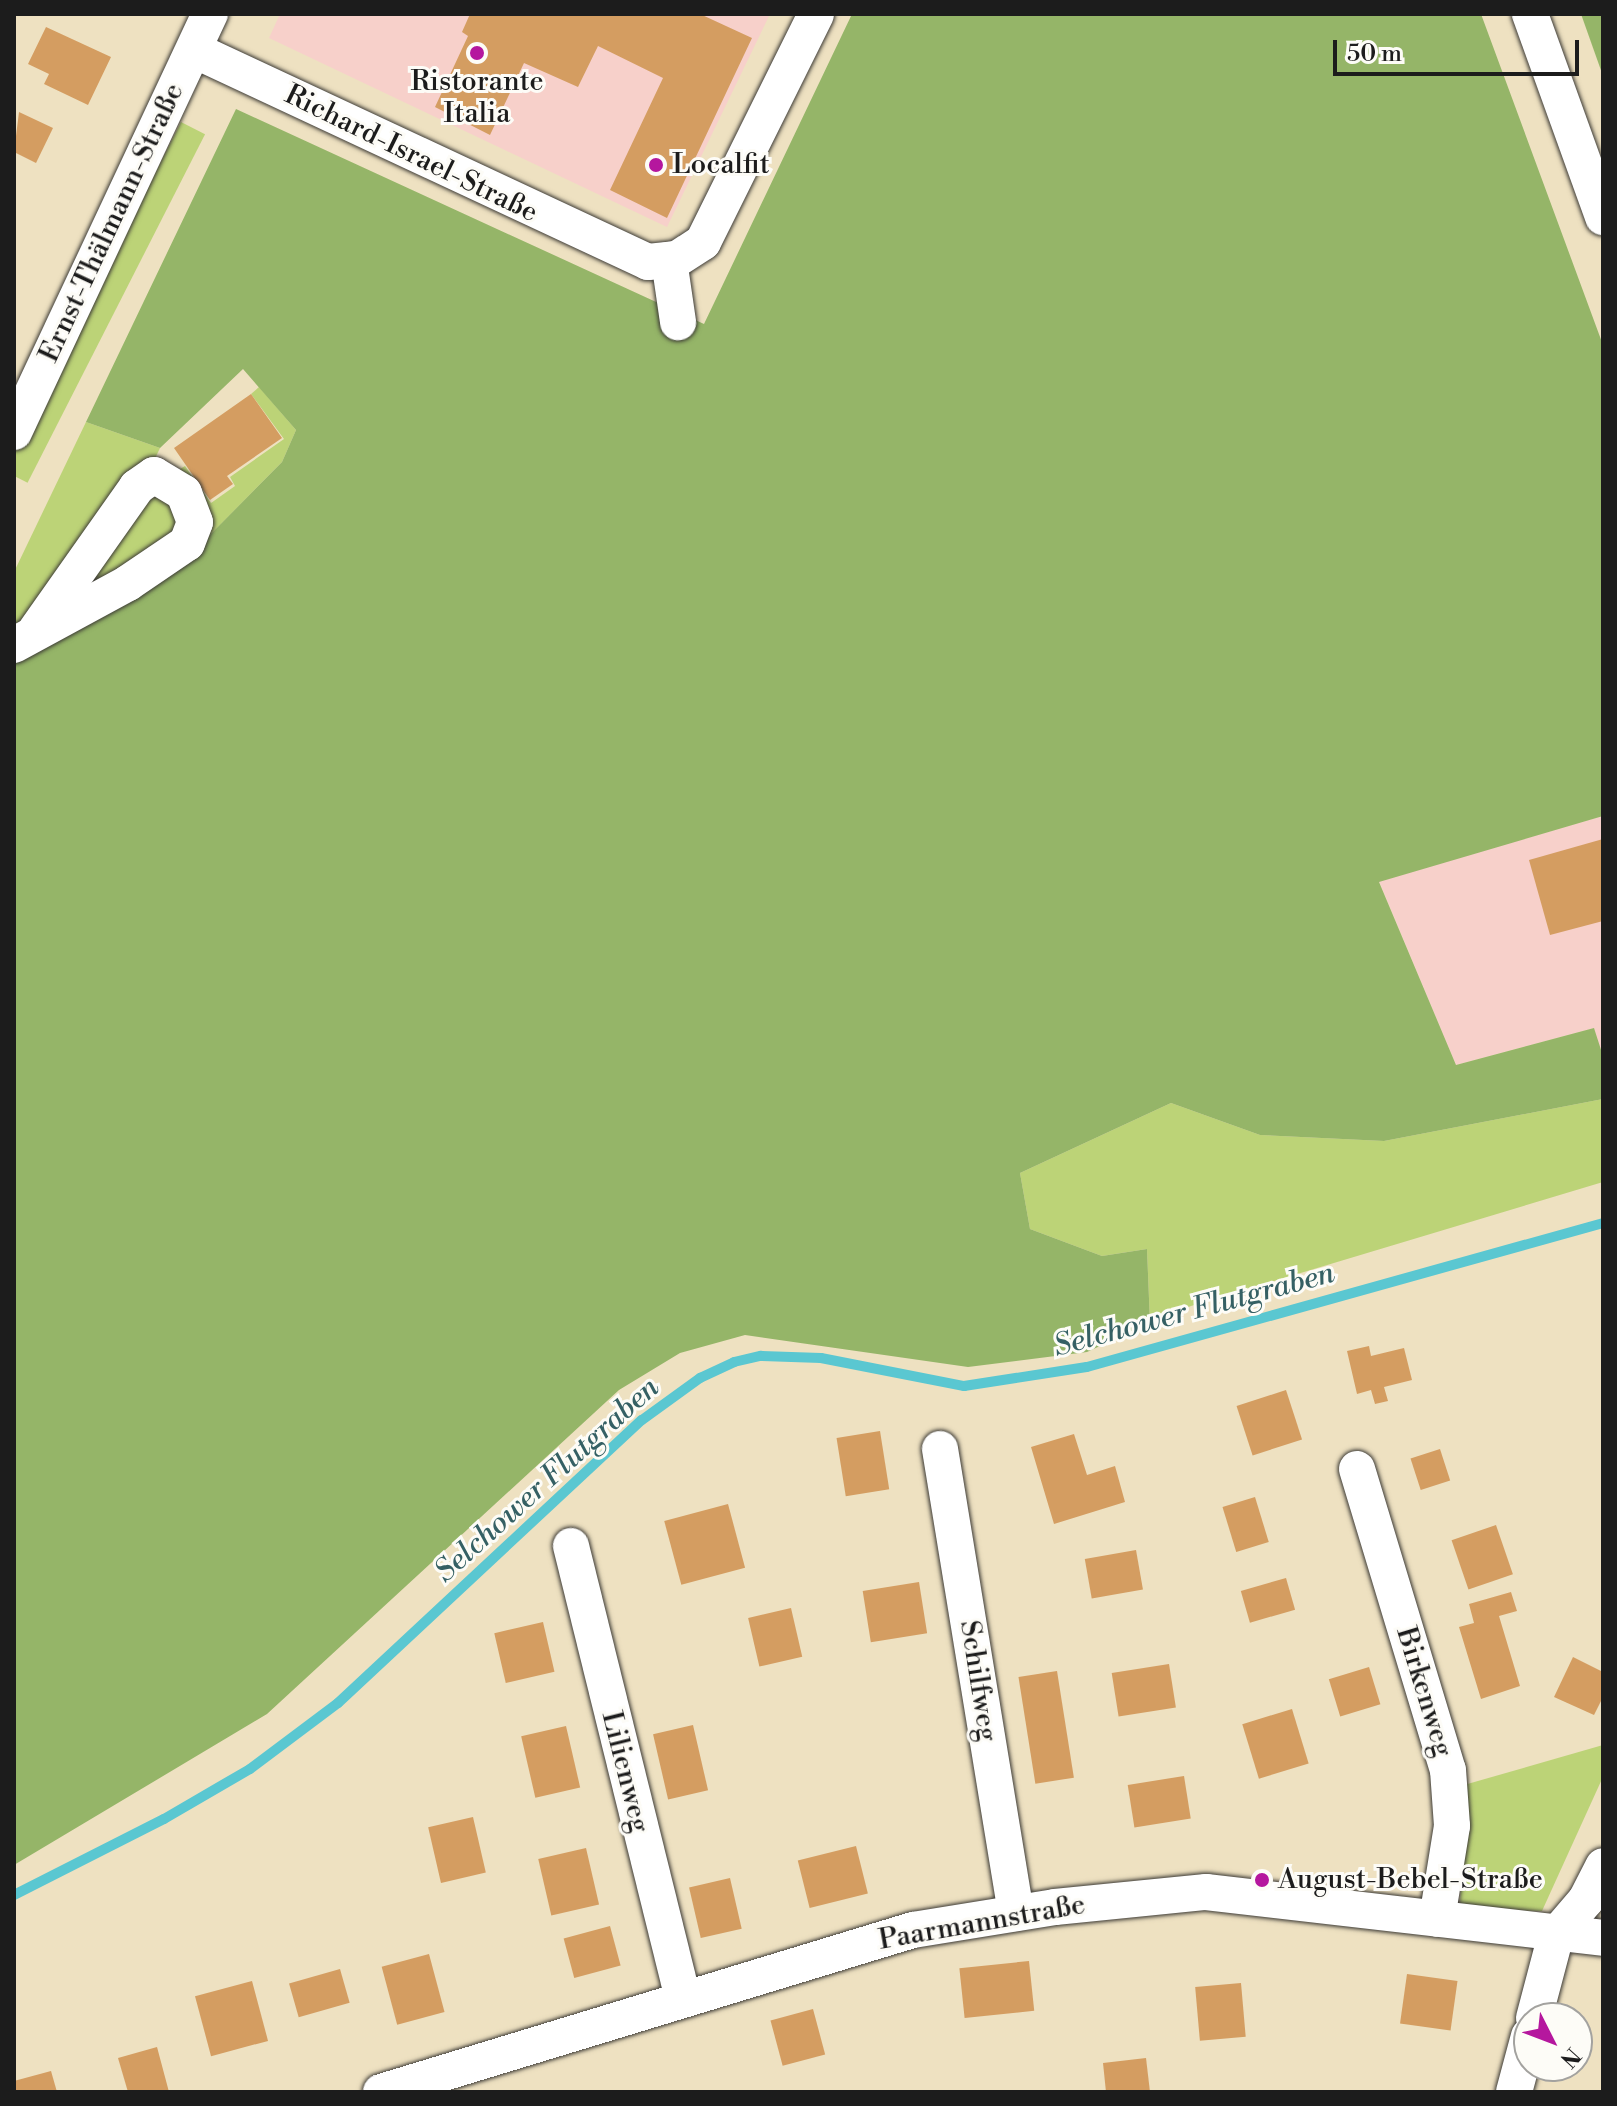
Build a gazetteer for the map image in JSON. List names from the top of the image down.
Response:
{
  "streets": {
    "street": [
      "Richard-Israel-Straße",
      "Ernst-Thälmann-Straße",
      "Schilfweg",
      "Birkenweg",
      "Lilienweg",
      "Paarmannstraße"
    ]
  },
  "crossings": [
    ["Richard-Israel-Straße", "Ernst-Thälmann-Straße"],
    ["Schilfweg", "Paarmannstraße"],
    ["Birkenweg", "Paarmannstraße"],
    ["Lilienweg", "Paarmannstraße"]
  ],
  "water": ["Selchower Flutgraben"],
  "places": ["Ristorante Italia", "Localfit", "August-Bebel-Straße"],
  "scale_bar": "50 m",
  "north": "bottom right"
}
